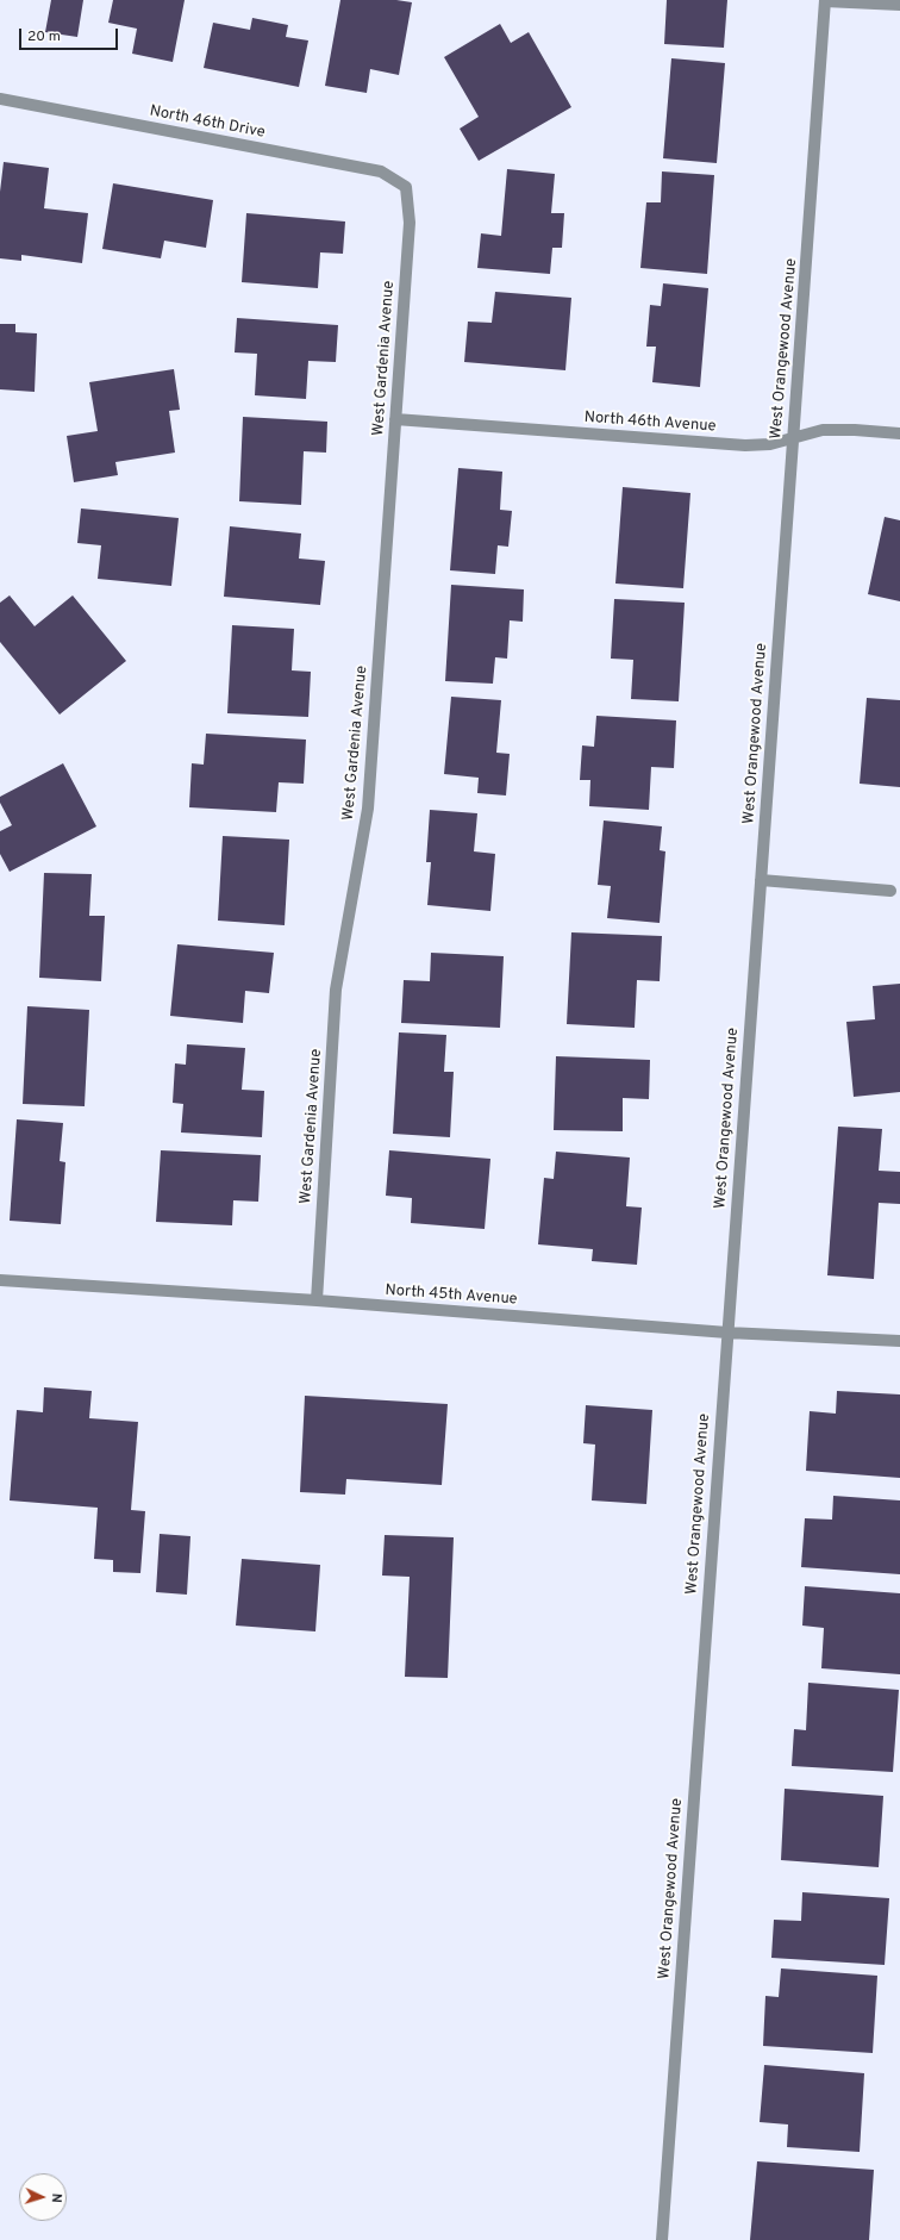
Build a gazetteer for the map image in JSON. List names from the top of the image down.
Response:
{
  "streets": {
    "street": [
      "North 46th Drive",
      "West Orangewood Avenue",
      "West Gardenia Avenue",
      "North 46th Avenue",
      "North 45th Avenue"
    ]
  },
  "crossings": [
    ["North 46th Drive", "West Gardenia Avenue"],
    ["West Orangewood Avenue", "North 46th Avenue"],
    ["West Orangewood Avenue", "North 45th Avenue"],
    ["West Gardenia Avenue", "North 46th Avenue"],
    ["West Gardenia Avenue", "North 45th Avenue"]
  ],
  "scale_bar": "20 m",
  "north": "right"
}
